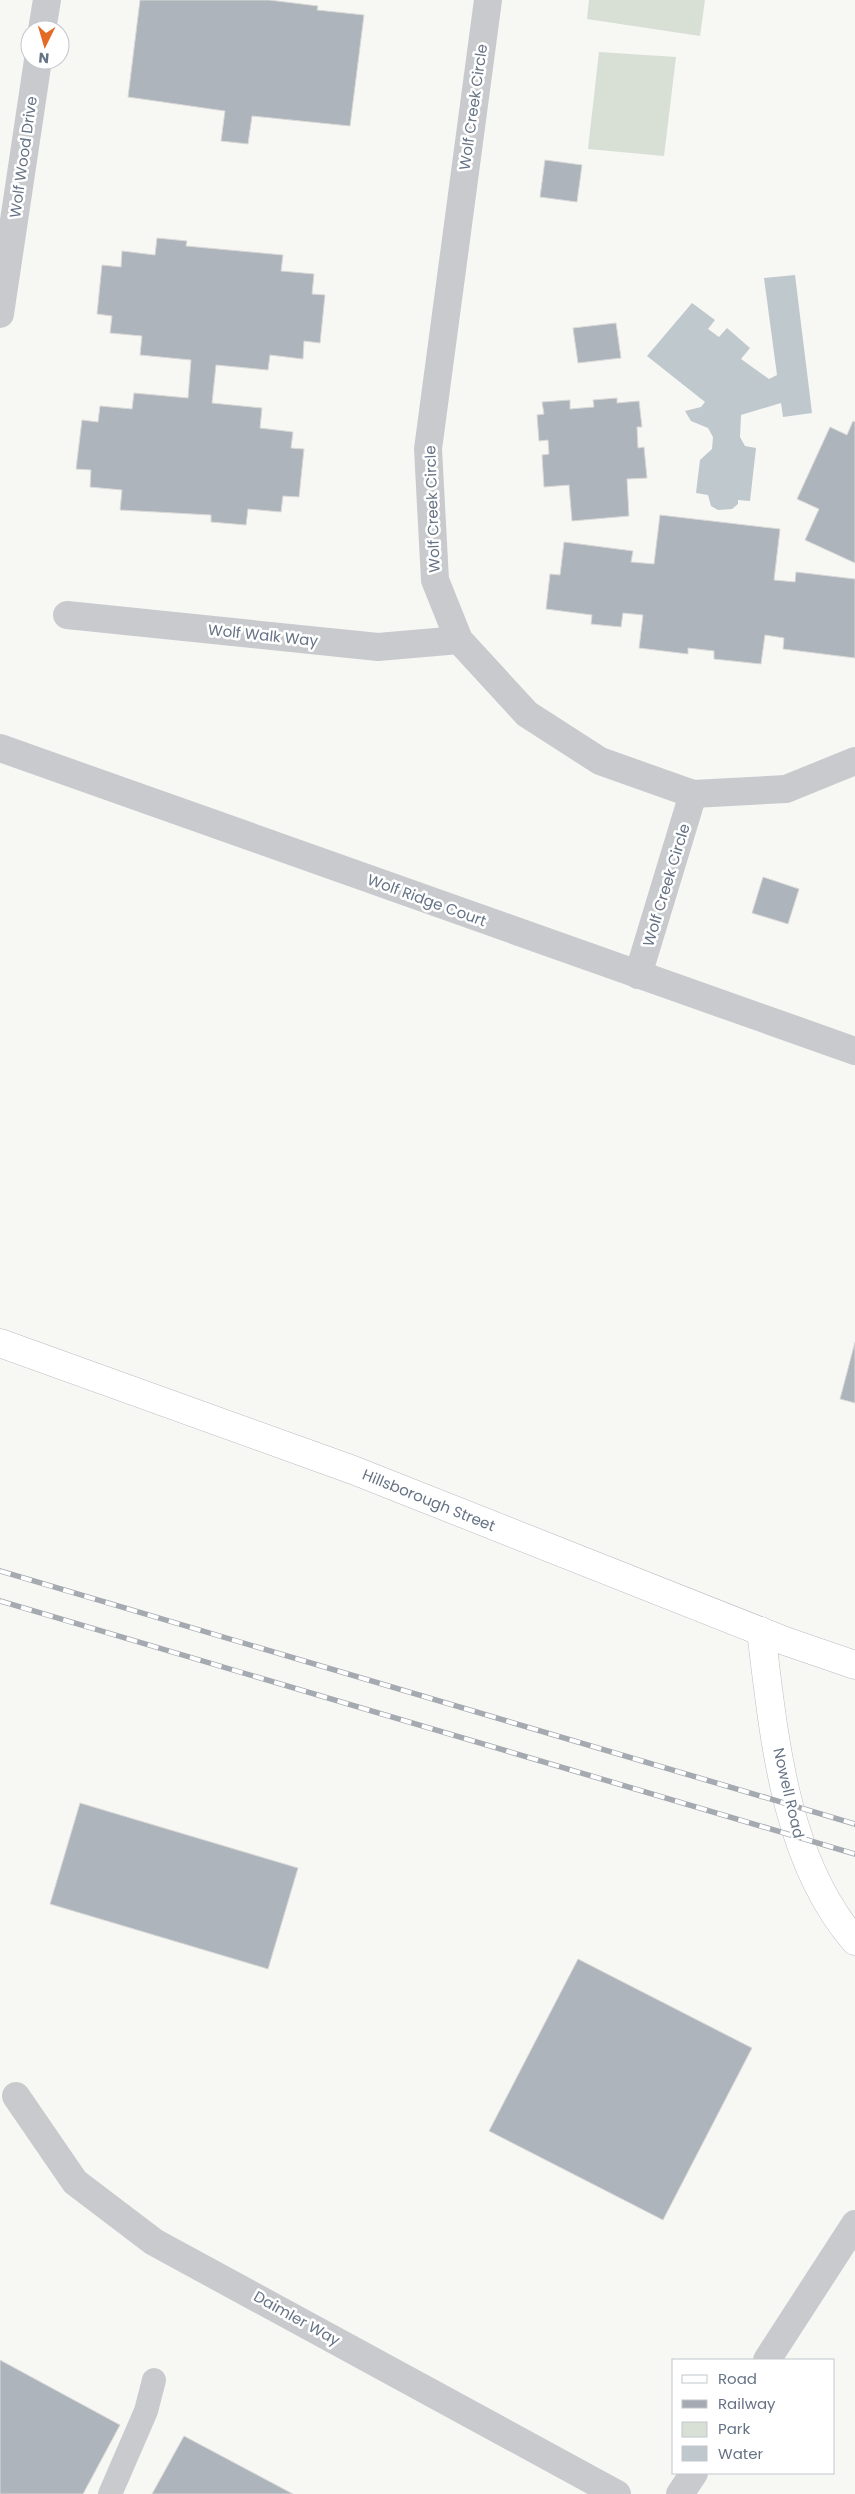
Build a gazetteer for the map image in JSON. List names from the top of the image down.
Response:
{
  "streets": {
    "main road": ["Hillsborough Street", "Nowell Road"],
    "street": [
      "Wolf Creek Circle",
      "Wolf Wood Drive",
      "Wolf Walk Way",
      "Wolf Ridge Court",
      "Daimler Way"
    ]
  },
  "crossings": [
    ["Wolf Creek Circle", "Wolf Walk Way"],
    ["Wolf Creek Circle", "Wolf Ridge Court"],
    ["Hillsborough Street", "Nowell Road"]
  ],
  "legend": [
    "Road",
    "Railway",
    "Park",
    "Water"
  ],
  "north": "bottom"
}
